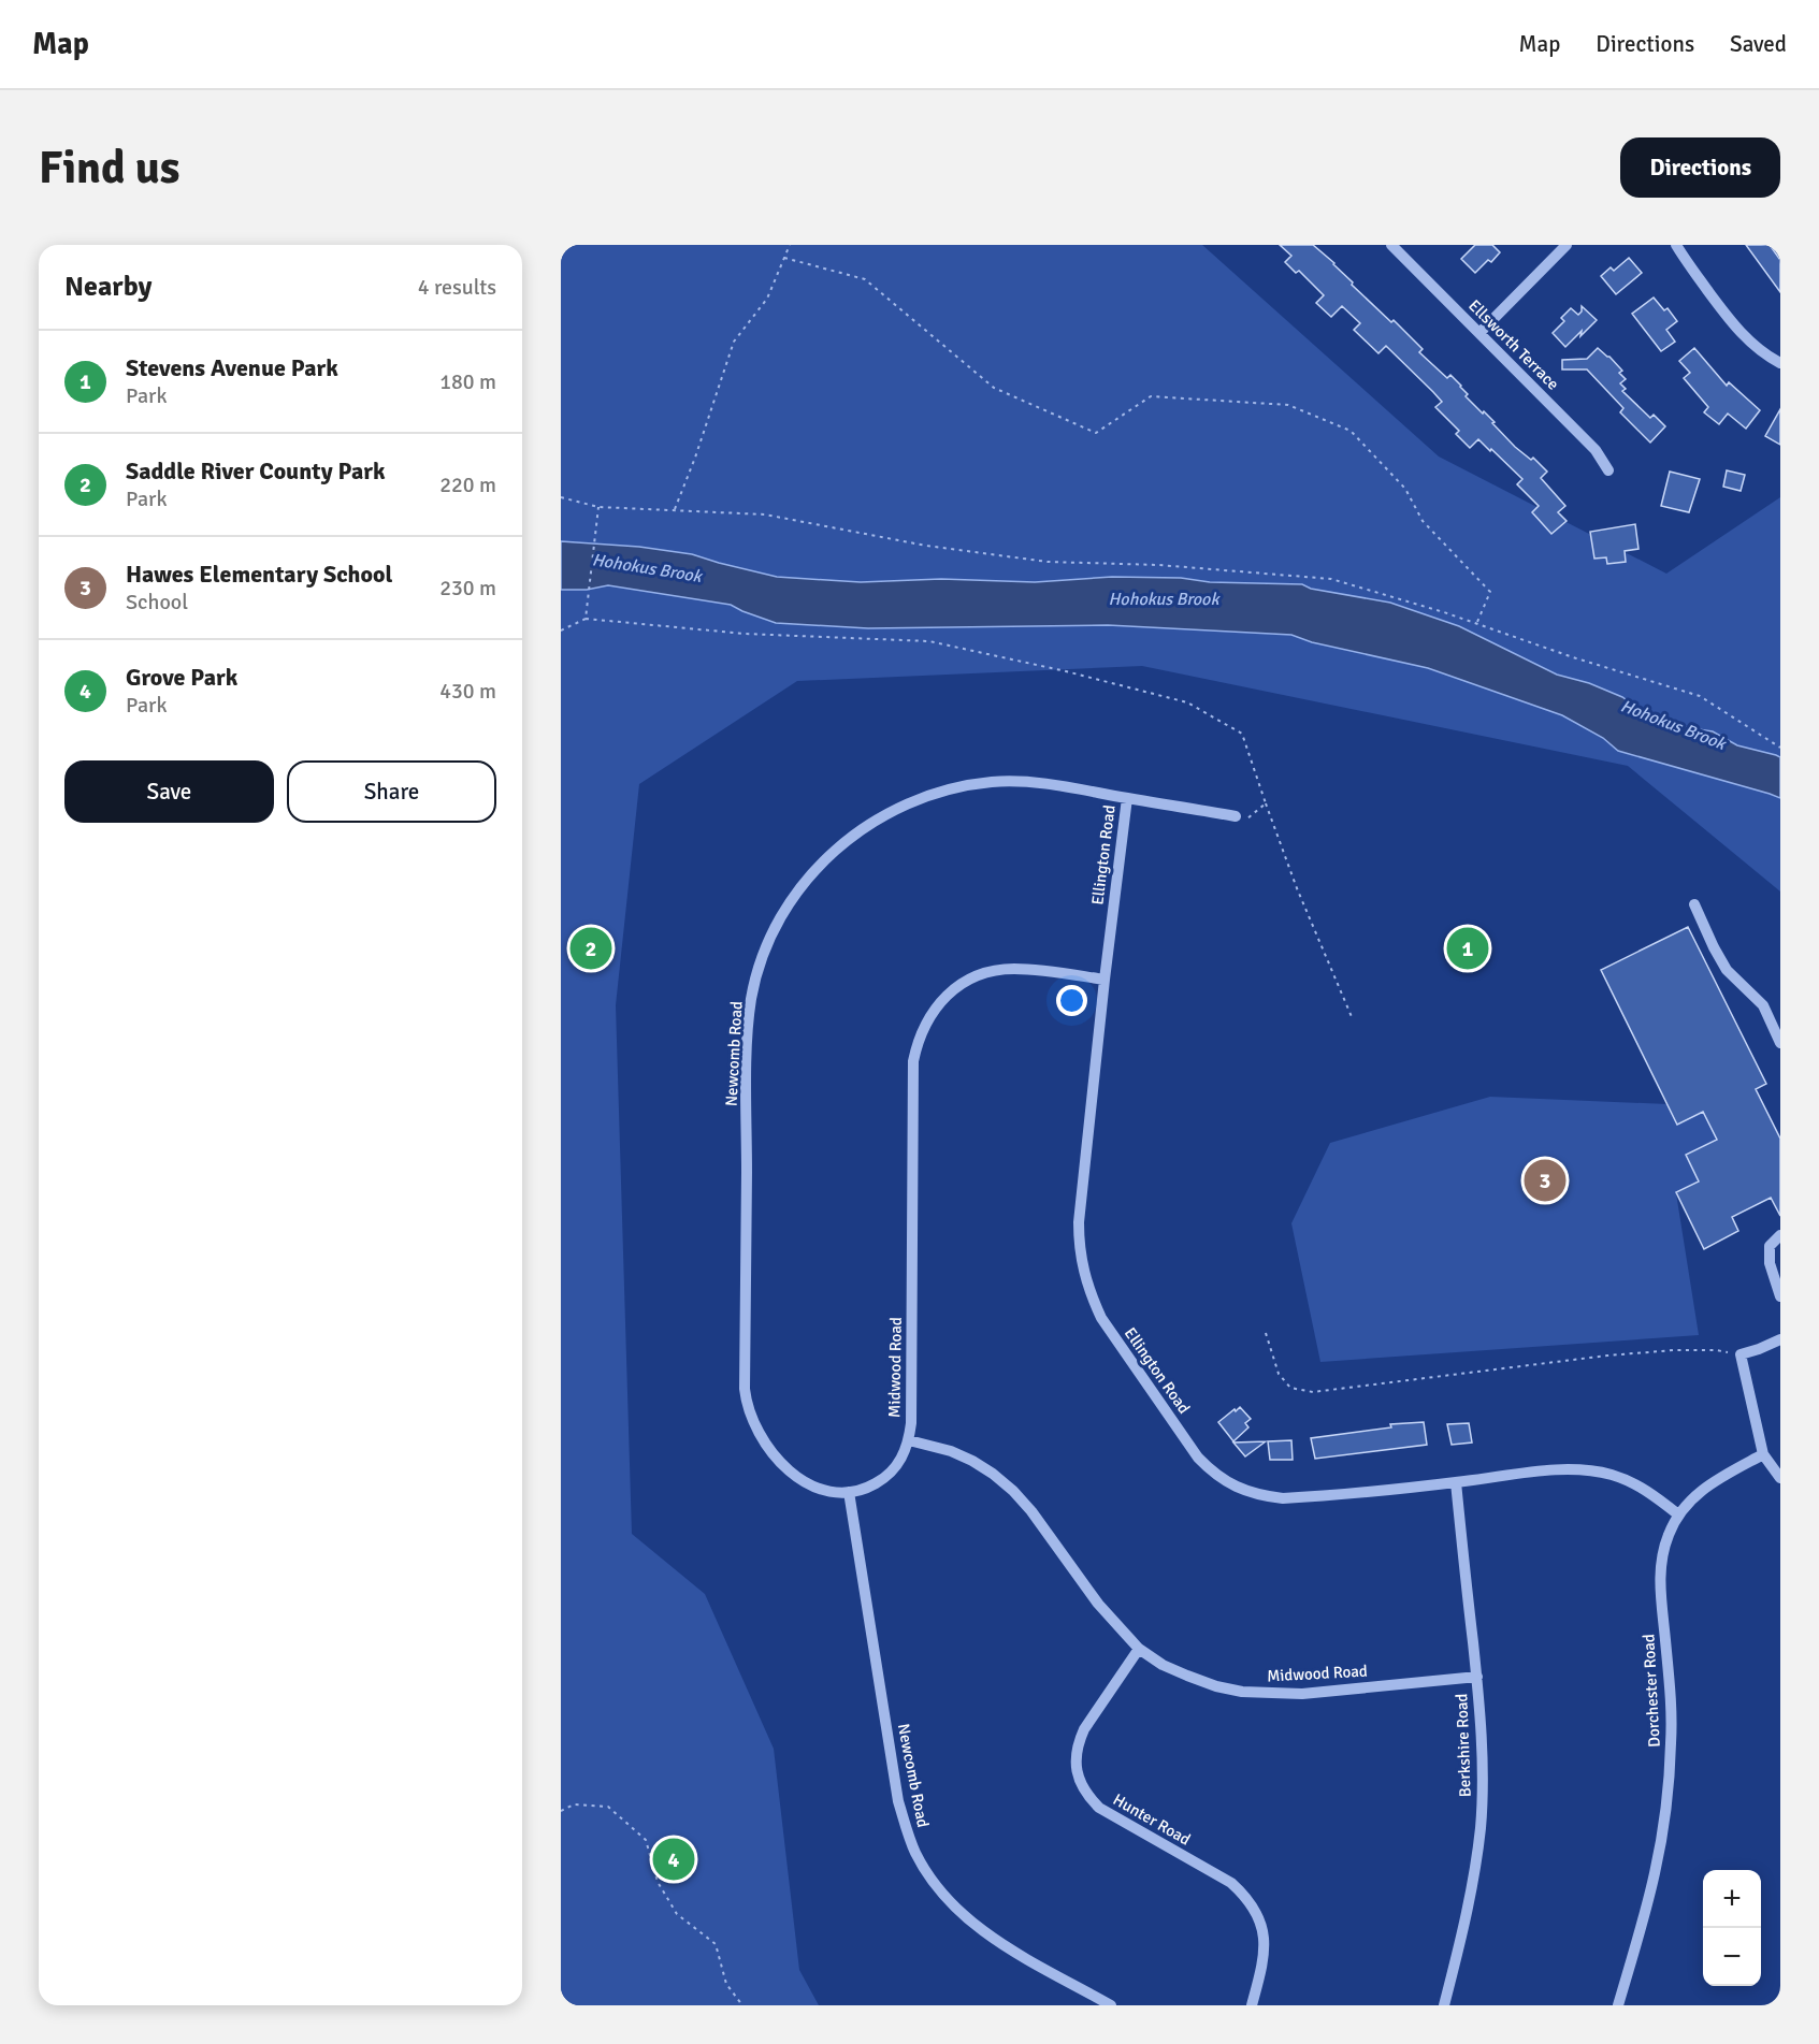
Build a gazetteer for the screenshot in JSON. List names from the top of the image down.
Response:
{
  "streets": {
    "street": [
      "Ellsworth Terrace",
      "Ellington Road",
      "Newcomb Road",
      "Midwood Road",
      "Dorchester Road",
      "Berkshire Road",
      "Hunter Road"
    ]
  },
  "crossings": [
    ["Ellington Road", "Newcomb Road"],
    ["Ellington Road", "Midwood Road"],
    ["Ellington Road", "Dorchester Road"],
    ["Ellington Road", "Berkshire Road"],
    ["Newcomb Road", "Midwood Road"],
    ["Midwood Road", "Berkshire Road"],
    ["Midwood Road", "Hunter Road"]
  ],
  "water": ["Hohokus Brook"],
  "page": {
    "header": "Map",
    "nav": ["Map", "Directions", "Saved"],
    "buttons": [
      "Directions",
      ["Save", "Share"]
    ],
    "title": "Find us",
    "heading": ["Nearby", "4 results"],
    "list": [
      {
        "mark": "1",
        "name": "Stevens Avenue Park",
        "note": "Park",
        "value": "180 m"
      },
      {
        "mark": "2",
        "name": "Saddle River County Park",
        "note": "Park",
        "value": "220 m"
      },
      {
        "mark": "3",
        "name": "Hawes Elementary School",
        "note": "School",
        "value": "230 m"
      },
      {
        "mark": "4",
        "name": "Grove Park",
        "note": "Park",
        "value": "430 m"
      }
    ],
    "pins": [
      "1",
      "2",
      "3",
      "4"
    ],
    "map_buttons": ["+", "−"]
  }
}
